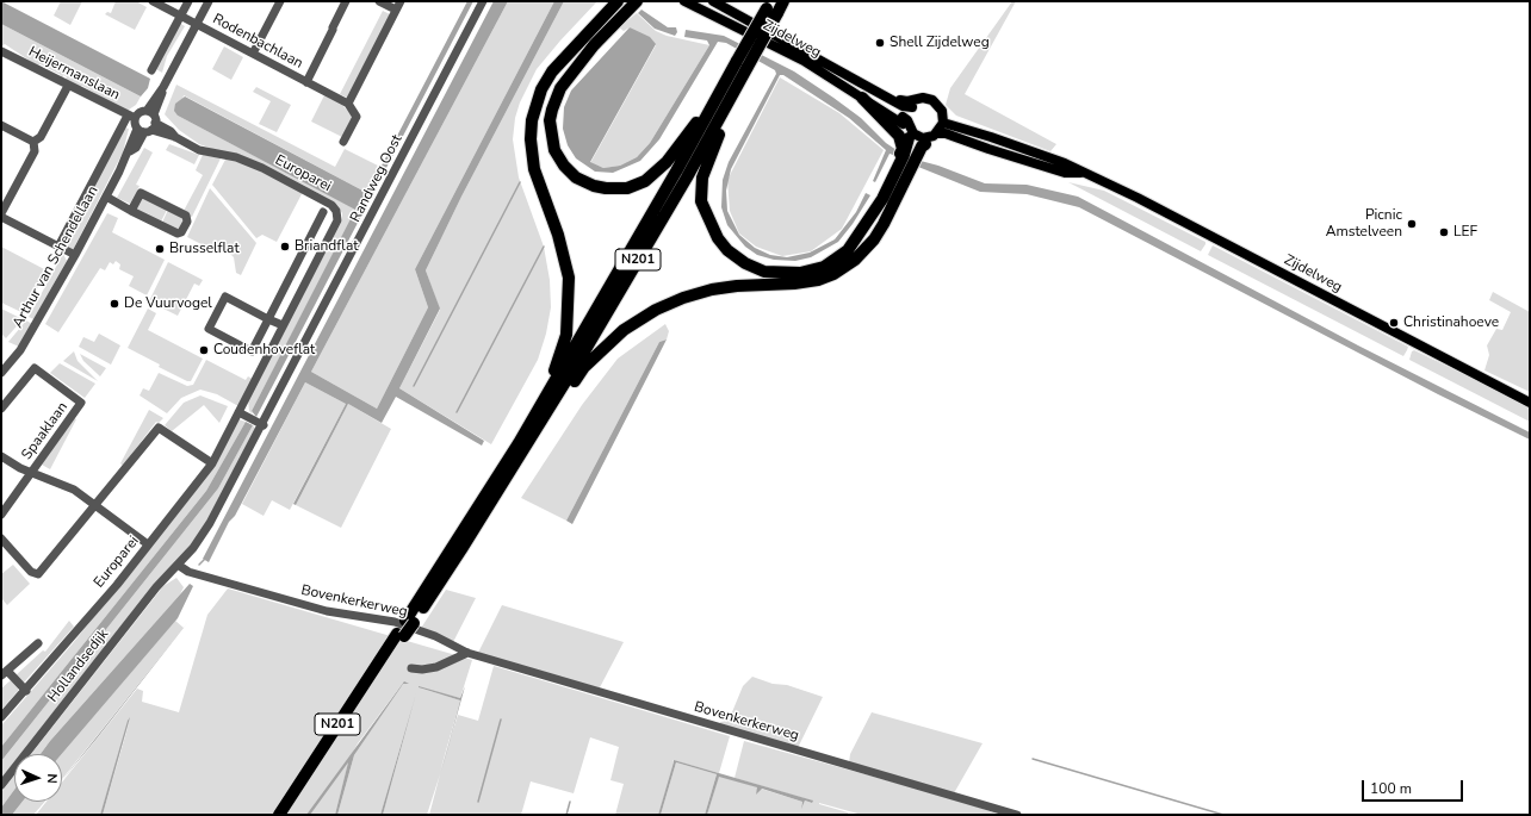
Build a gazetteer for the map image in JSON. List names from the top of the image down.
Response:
{
  "streets": {
    "highway": ["N201"],
    "main road": ["Zijdelweg"],
    "street": [
      "Rodenbachlaan",
      "Heijermanslaan",
      "Europarei",
      "Randweg Oost",
      "Arthur van Schendellaan",
      "Spaaklaan",
      "Bovenkerkerweg",
      "Hollandsedijk"
    ]
  },
  "crossings": [
    ["Zijdelweg", "N201"],
    ["Rodenbachlaan", "Arthur van Schendellaan"],
    ["Heijermanslaan", "Arthur van Schendellaan"],
    ["Europarei", "Arthur van Schendellaan"],
    ["Randweg Oost", "Bovenkerkerweg"],
    ["Randweg Oost", "Hollandsedijk"],
    ["Bovenkerkerweg", "Hollandsedijk"]
  ],
  "places": [
    "Shell Zijdelweg",
    "Picnic Amstelveen",
    "LEF",
    "Briandflat",
    "Brusselflat",
    "De Vuurvogel",
    "Christinahoeve",
    "Coudenhoveflat"
  ],
  "scale_bar": "100 m",
  "north": "right"
}
